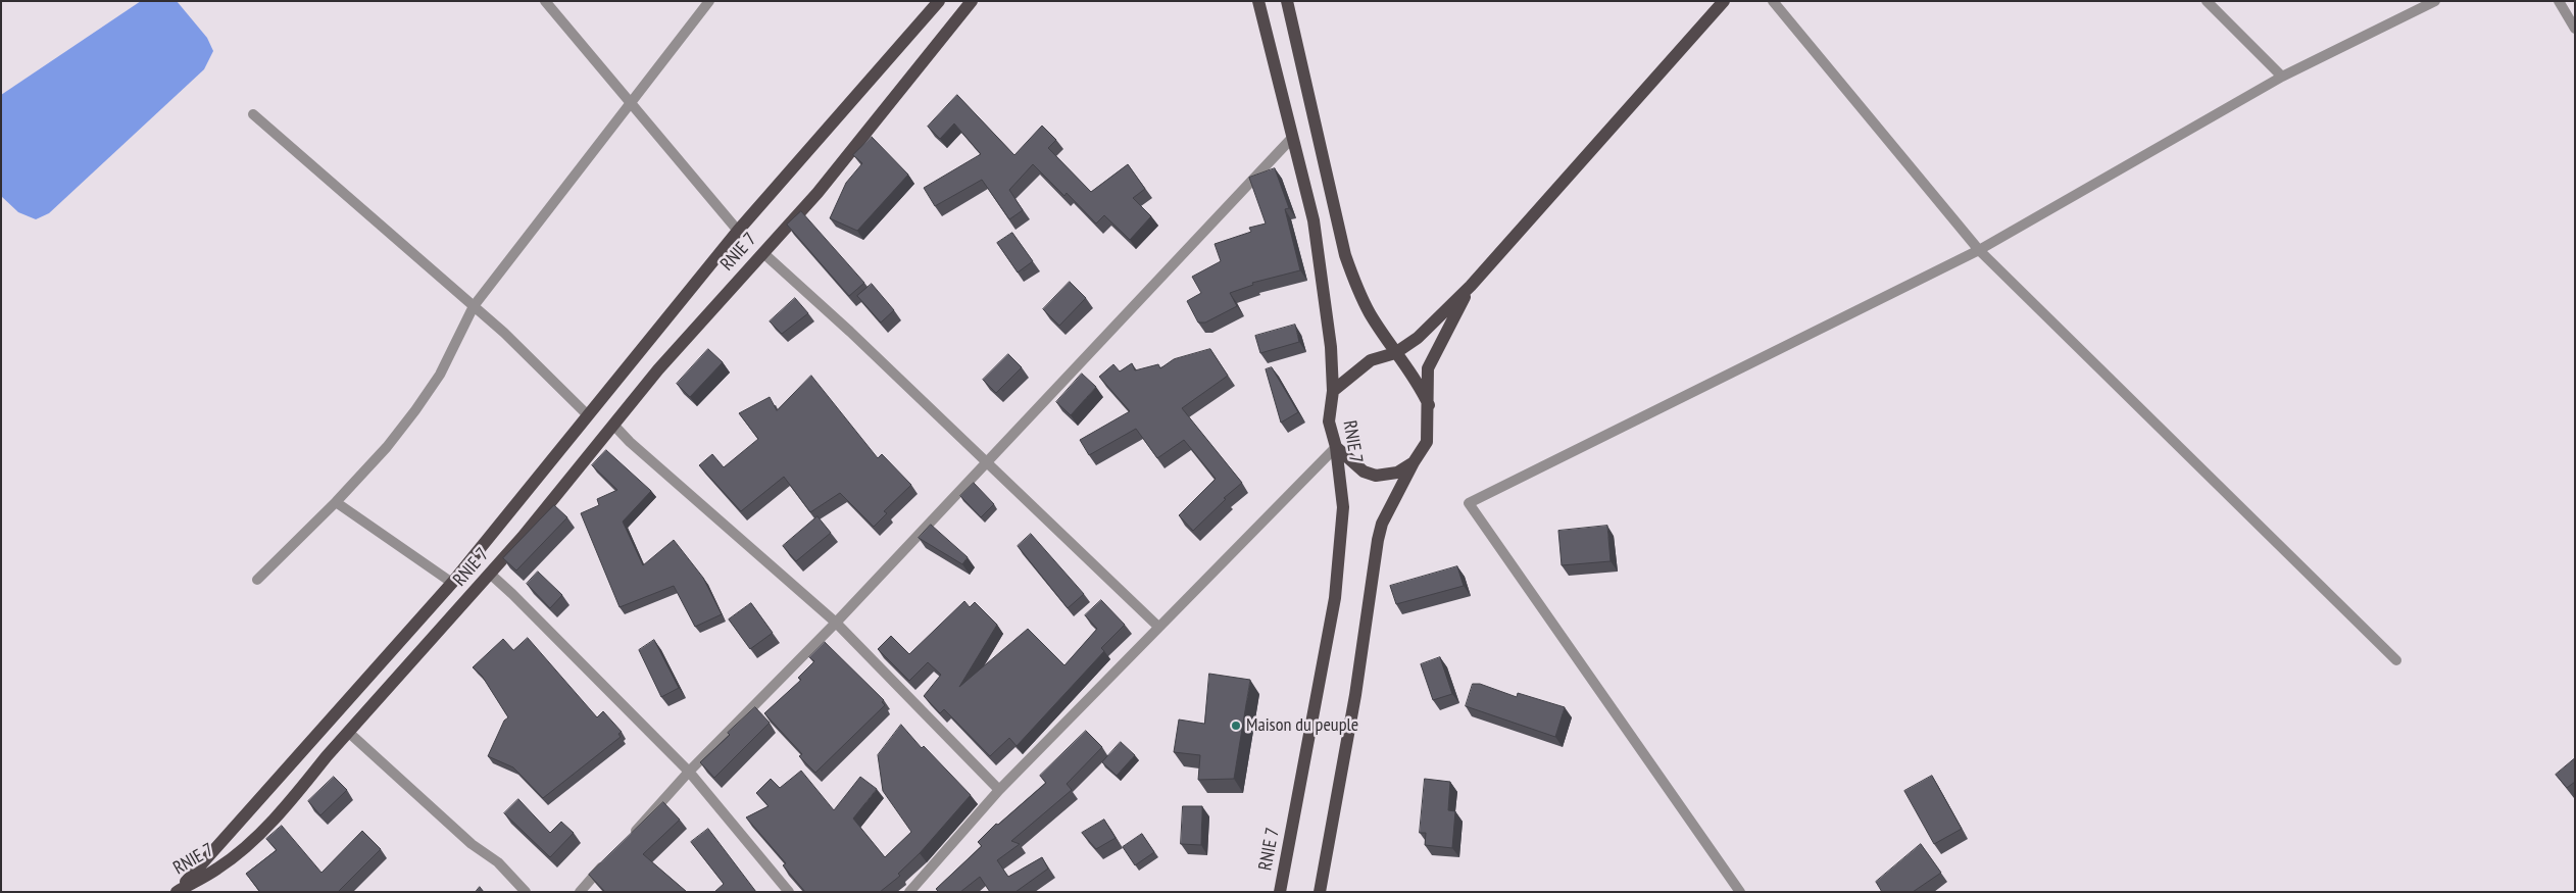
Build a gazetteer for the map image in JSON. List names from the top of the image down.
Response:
{
  "streets": {
    "main road": ["RNIE 7"]
  },
  "places": ["Maison du peuple"]
}
